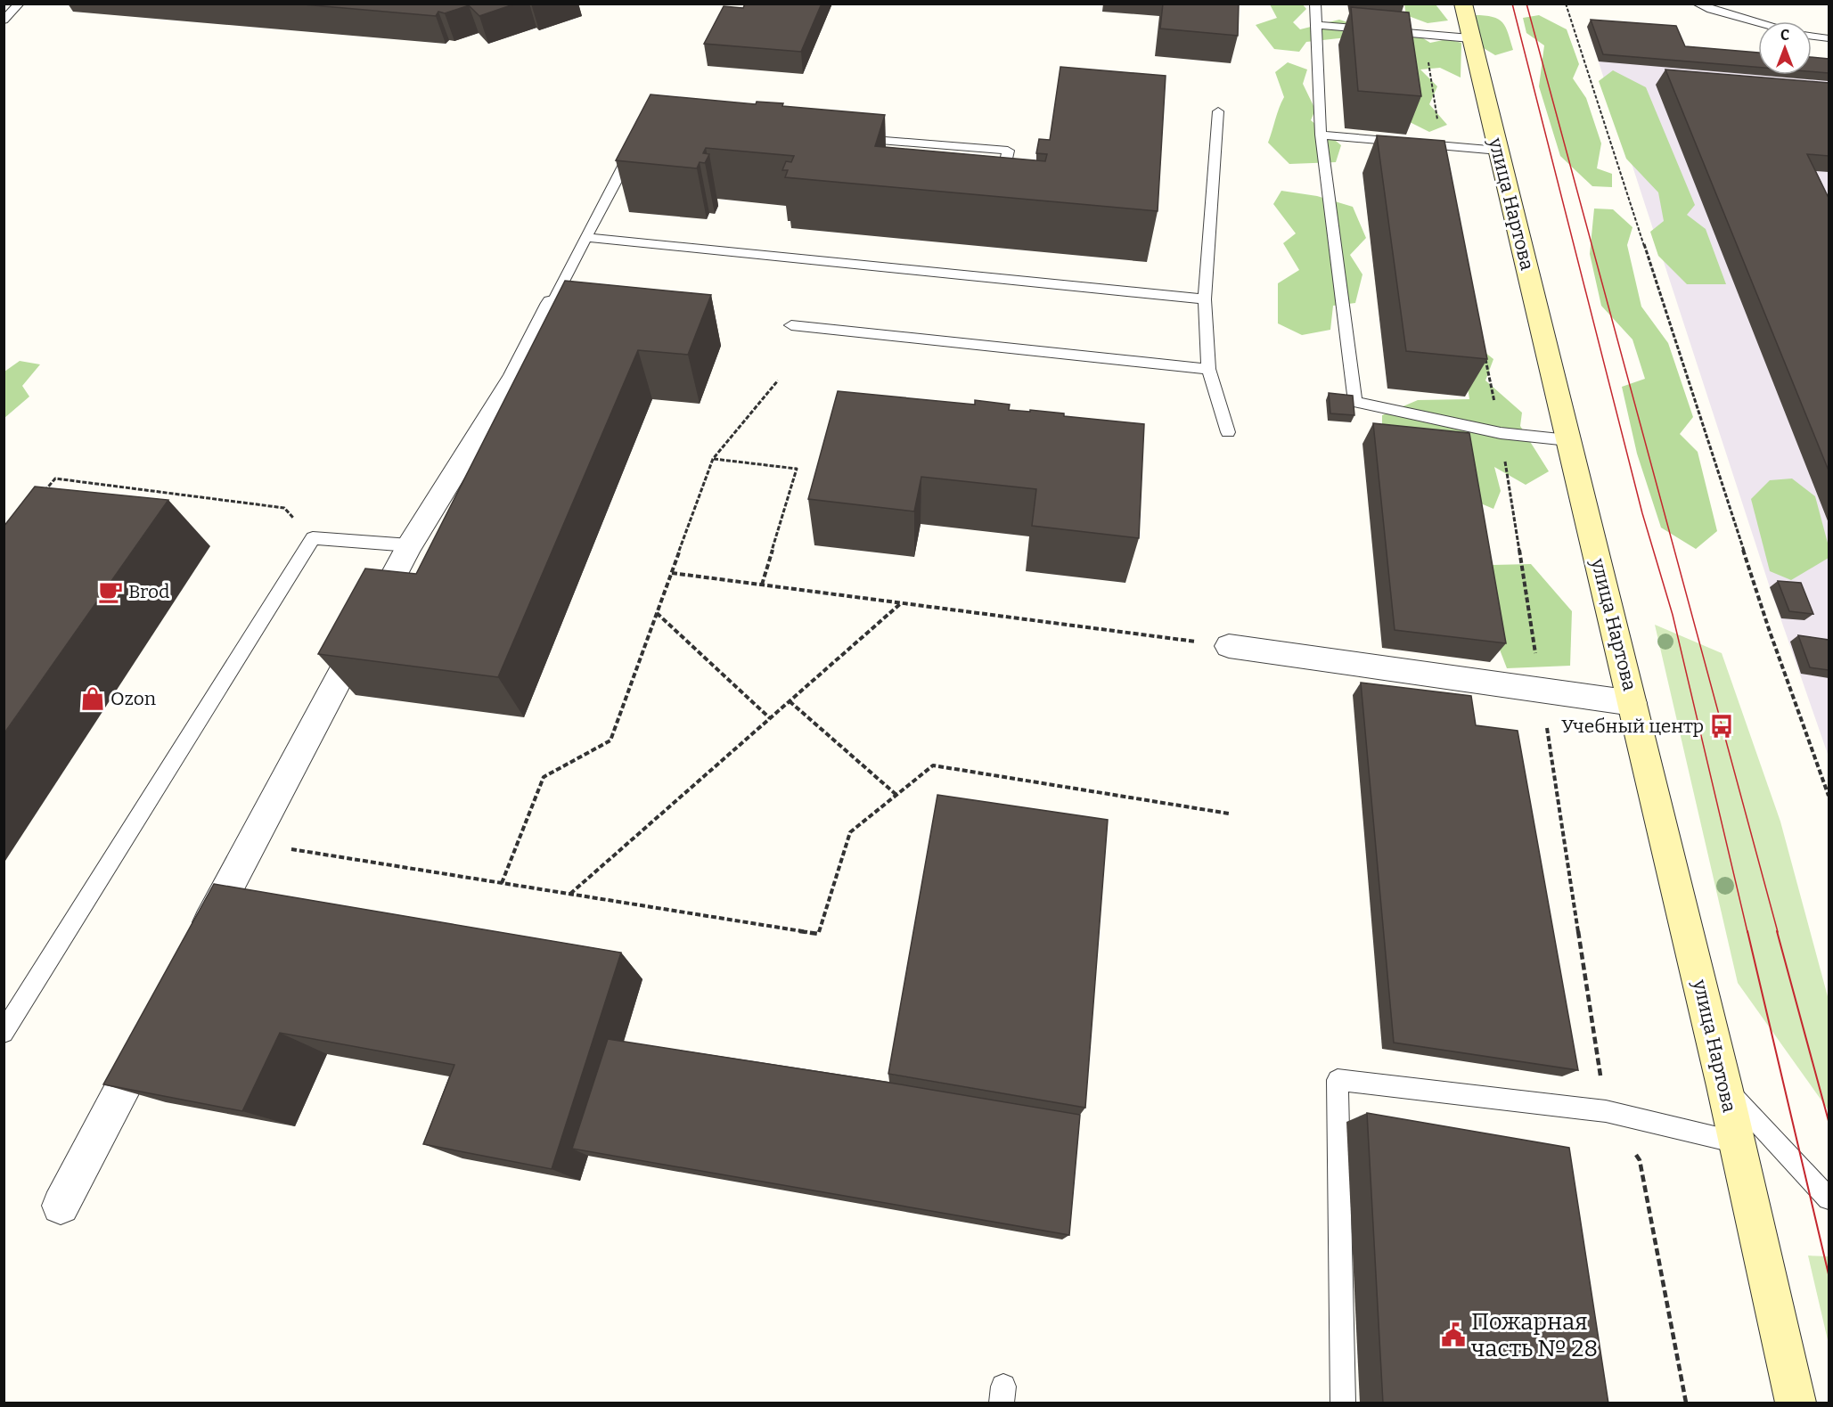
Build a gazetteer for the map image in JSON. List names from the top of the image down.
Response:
{
  "streets": {
    "street": ["улица Нартова"]
  },
  "places": {
    "cafe": ["Brod"],
    "shop": ["Ozon"],
    "bus stop": ["Учебный центр"],
    "public building": ["Пожарная часть № 28"]
  },
  "north": "top"
}
